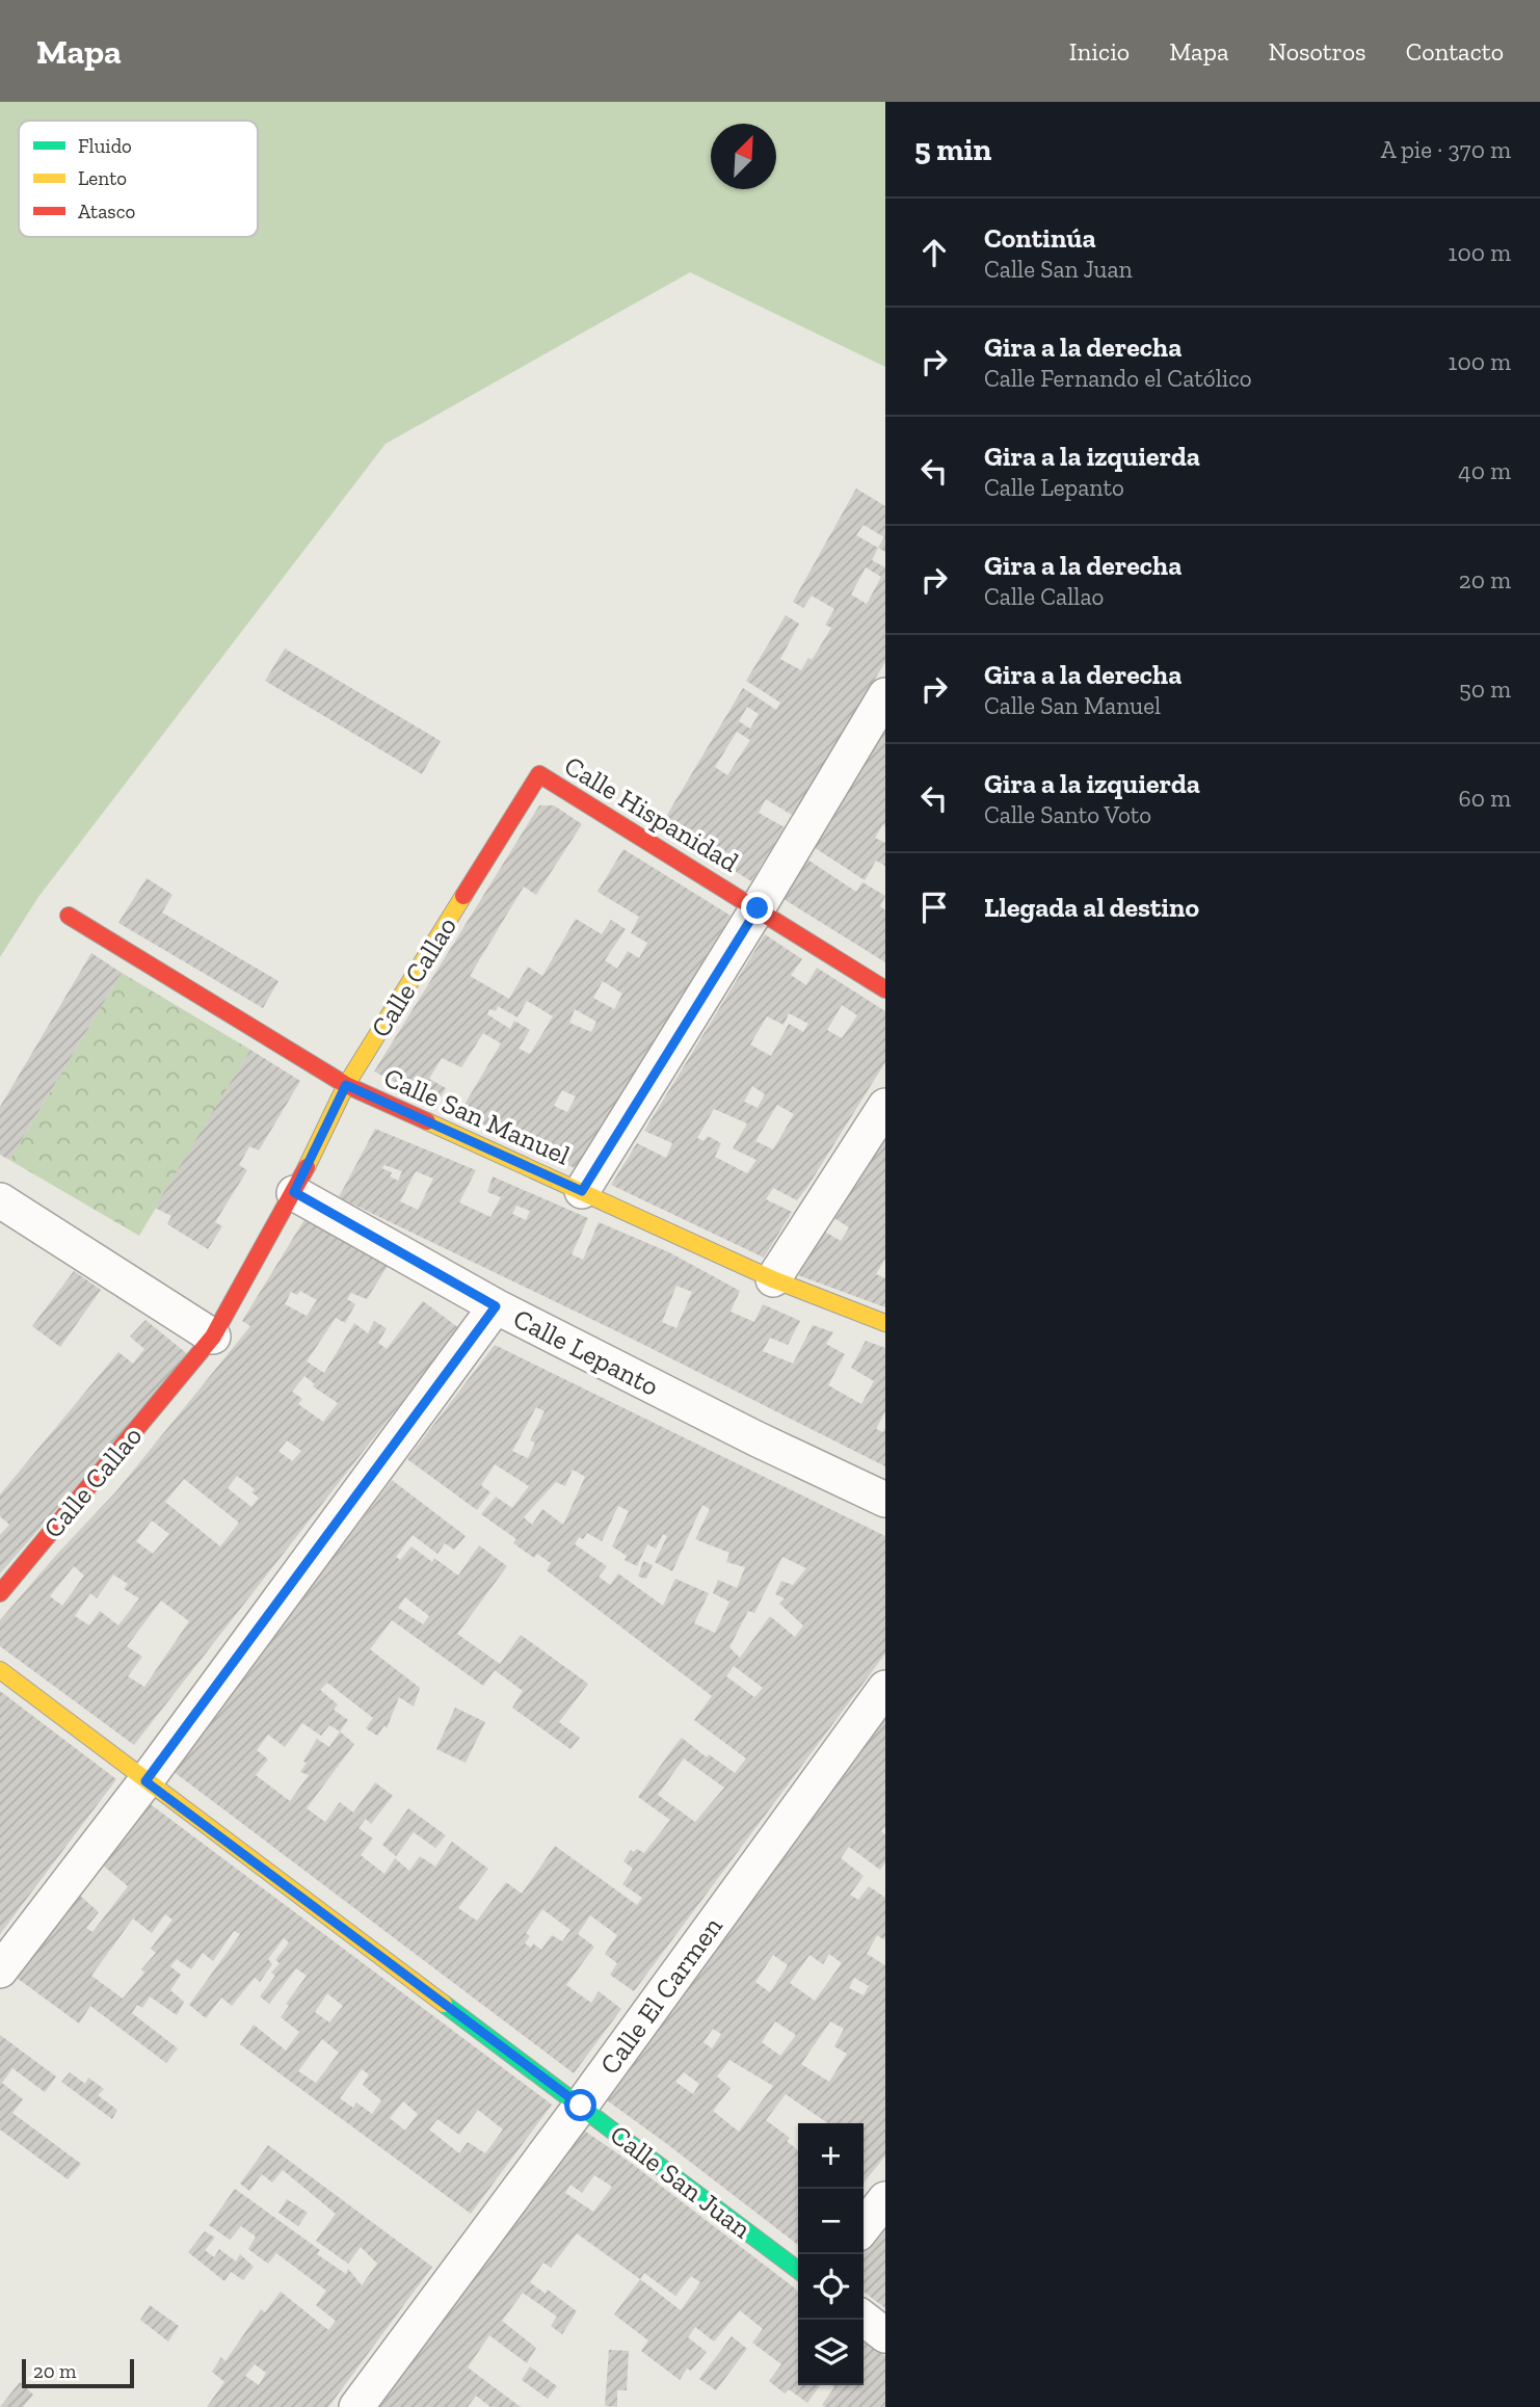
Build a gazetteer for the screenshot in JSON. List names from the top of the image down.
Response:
{
  "streets": {
    "street": [
      "Calle Hispanidad",
      "Calle Callao",
      "Calle San Manuel",
      "Calle Lepanto",
      "Calle El Carmen",
      "Calle San Juan"
    ]
  },
  "crossings": [
    ["Calle Hispanidad", "Calle Callao"],
    ["Calle Callao", "Calle San Manuel"],
    ["Calle Callao", "Calle Lepanto"],
    ["Calle El Carmen", "Calle San Juan"]
  ],
  "legend": ["Fluido", "Lento", "Atasco"],
  "scale_bar": "20 m",
  "north": "top right",
  "page": {
    "header": "Mapa",
    "nav": [
      "Inicio",
      "Mapa",
      "Nosotros",
      "Contacto"
    ],
    "heading": ["5 min", "A pie · 370 m"],
    "list": [
      ["Continúa", "Calle San Juan", "100 m"],
      ["Gira a la derecha", "Calle Fernando el Católico", "100 m"],
      ["Gira a la izquierda", "Calle Lepanto", "40 m"],
      ["Gira a la derecha", "Calle Callao", "20 m"],
      ["Gira a la derecha", "Calle San Manuel", "50 m"],
      ["Gira a la izquierda", "Calle Santo Voto", "60 m"],
      "Llegada al destino"
    ],
    "map_buttons": ["+", "−"],
    "scale": "20 m"
  }
}
